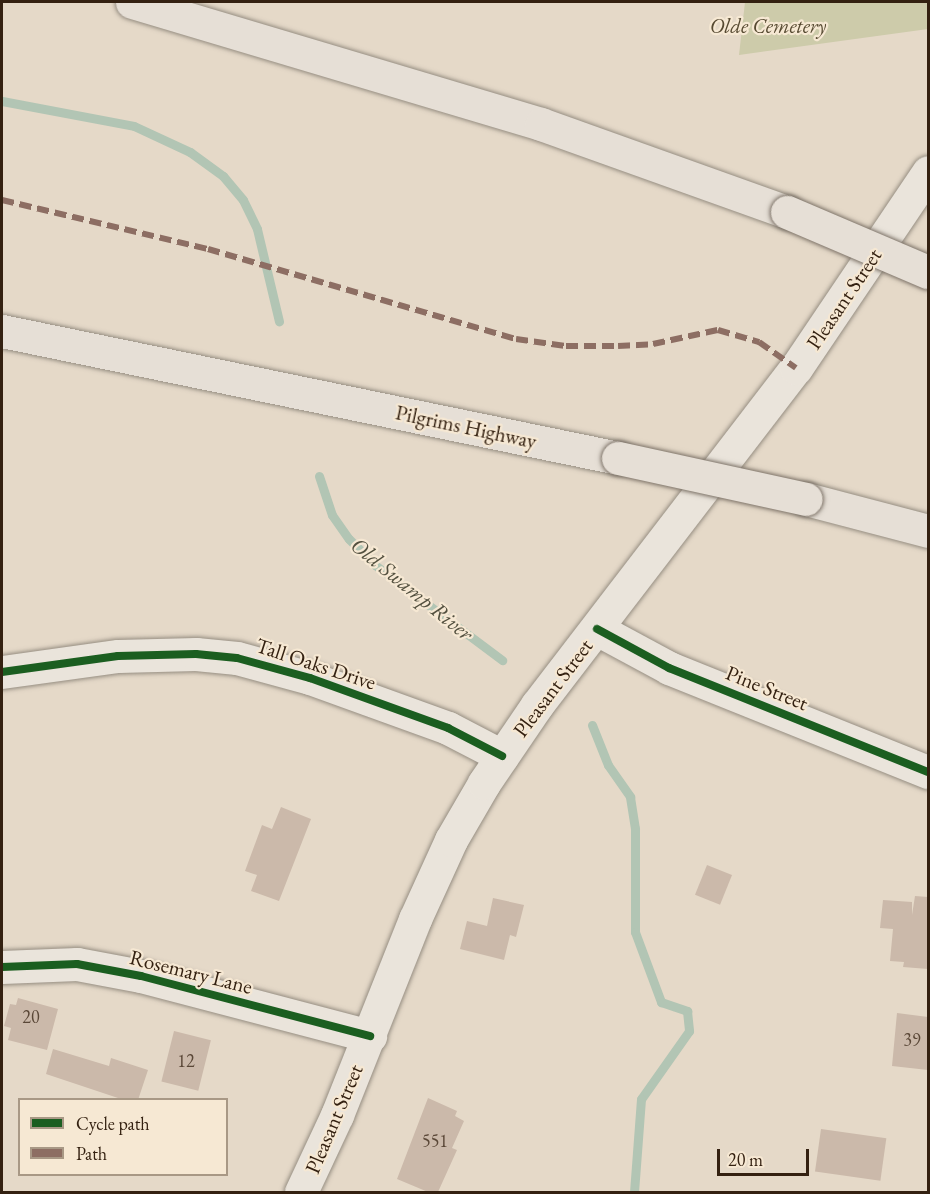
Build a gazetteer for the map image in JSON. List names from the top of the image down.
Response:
{
  "streets": {
    "highway": ["Pilgrims Highway"],
    "street": [
      "Pleasant Street",
      "Tall Oaks Drive",
      "Pine Street",
      "Rosemary Lane"
    ]
  },
  "crossings": [
    ["Pleasant Street", "Tall Oaks Drive"],
    ["Pleasant Street", "Pine Street"],
    ["Pleasant Street", "Rosemary Lane"]
  ],
  "water": ["Old Swamp River"],
  "parks": ["Olde Cemetery"],
  "house_numbers": [
    "20",
    "39",
    "12",
    "551"
  ],
  "legend": ["Cycle path", "Path"],
  "scale_bar": "20 m"
}
